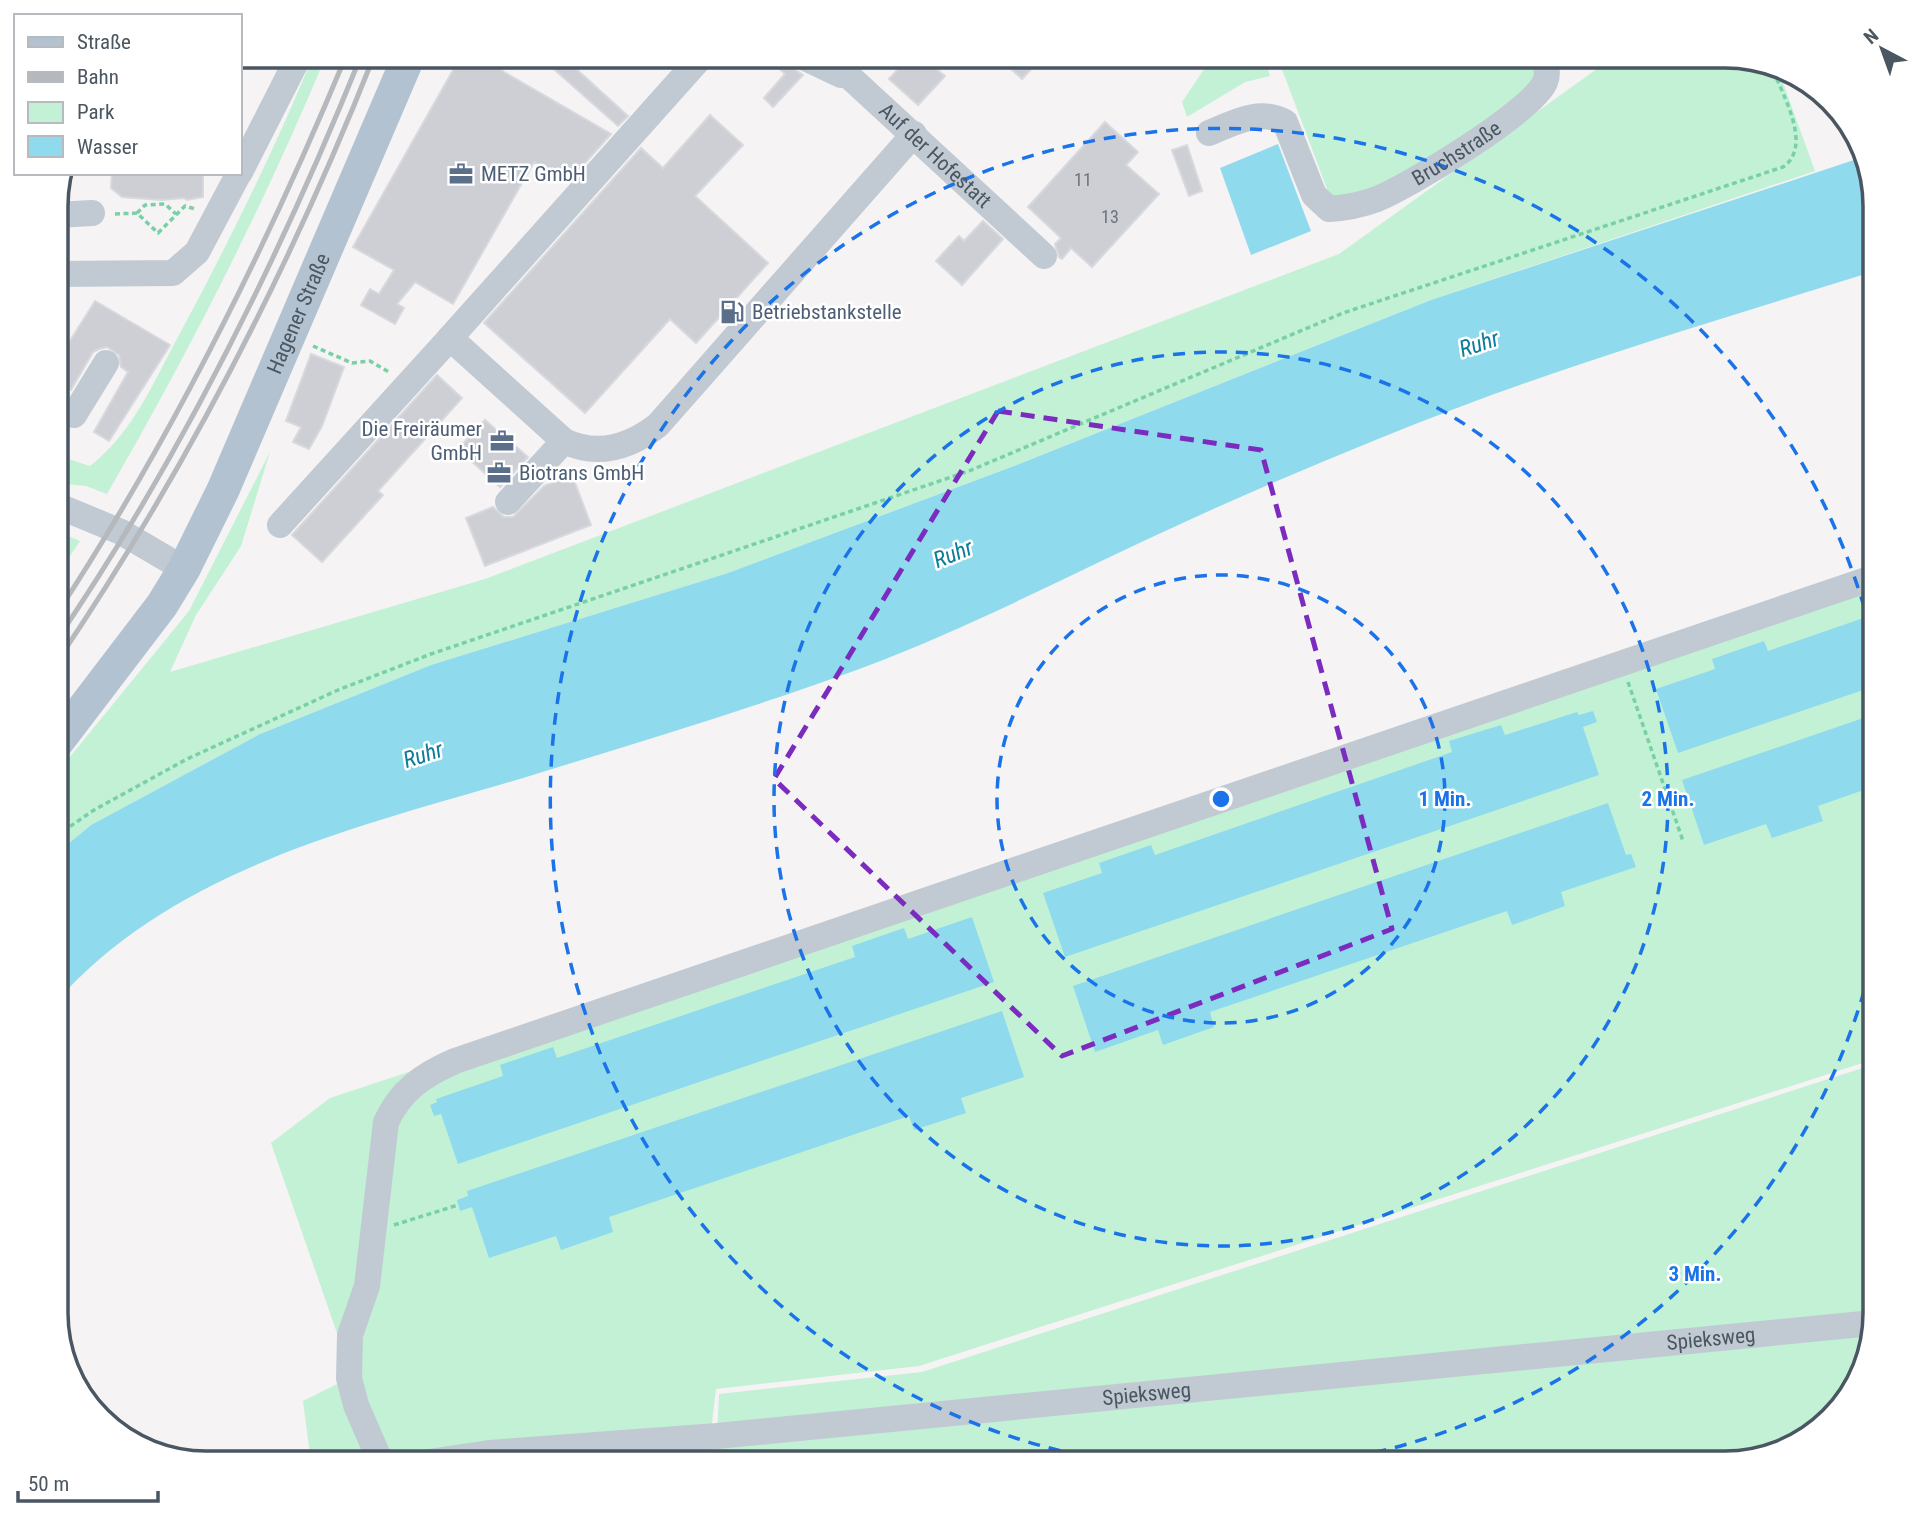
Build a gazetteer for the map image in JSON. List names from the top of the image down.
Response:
{
  "streets": {
    "main road": ["Hagener Straße"],
    "street": ["Bruchstraße", "Auf der Hofestatt", "Spieksweg"]
  },
  "water": ["Ruhr"],
  "places": {
    "office": ["METZ GmbH", "Die Freiräumer GmbH", "Biotrans GmbH"],
    "fuel station": ["Betriebstankstelle"]
  },
  "house_numbers": ["11", "13"],
  "legend": [
    "Straße",
    "Bahn",
    "Park",
    "Wasser"
  ],
  "scale_bar": "50 m",
  "north": "top left",
  "rings": ["1 Min.", "2 Min.", "3 Min."]
}
